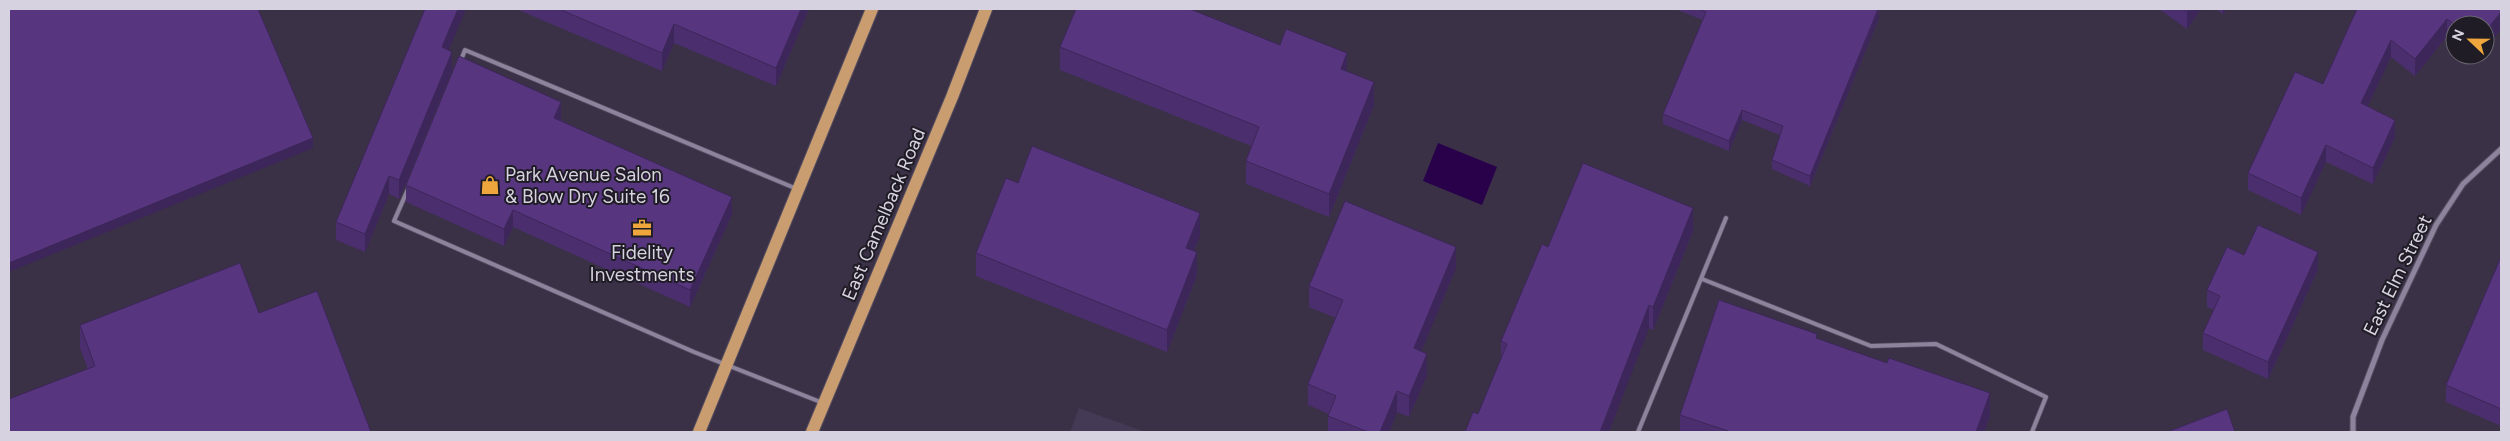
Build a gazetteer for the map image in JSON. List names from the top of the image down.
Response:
{
  "streets": {
    "main road": ["East Camelback Road"],
    "street": ["East Elm Street"]
  },
  "places": {
    "shop": ["Park Avenue Salon & Blow Dry Suite 16"],
    "office": ["Fidelity Investments"]
  },
  "north": "left"
}
